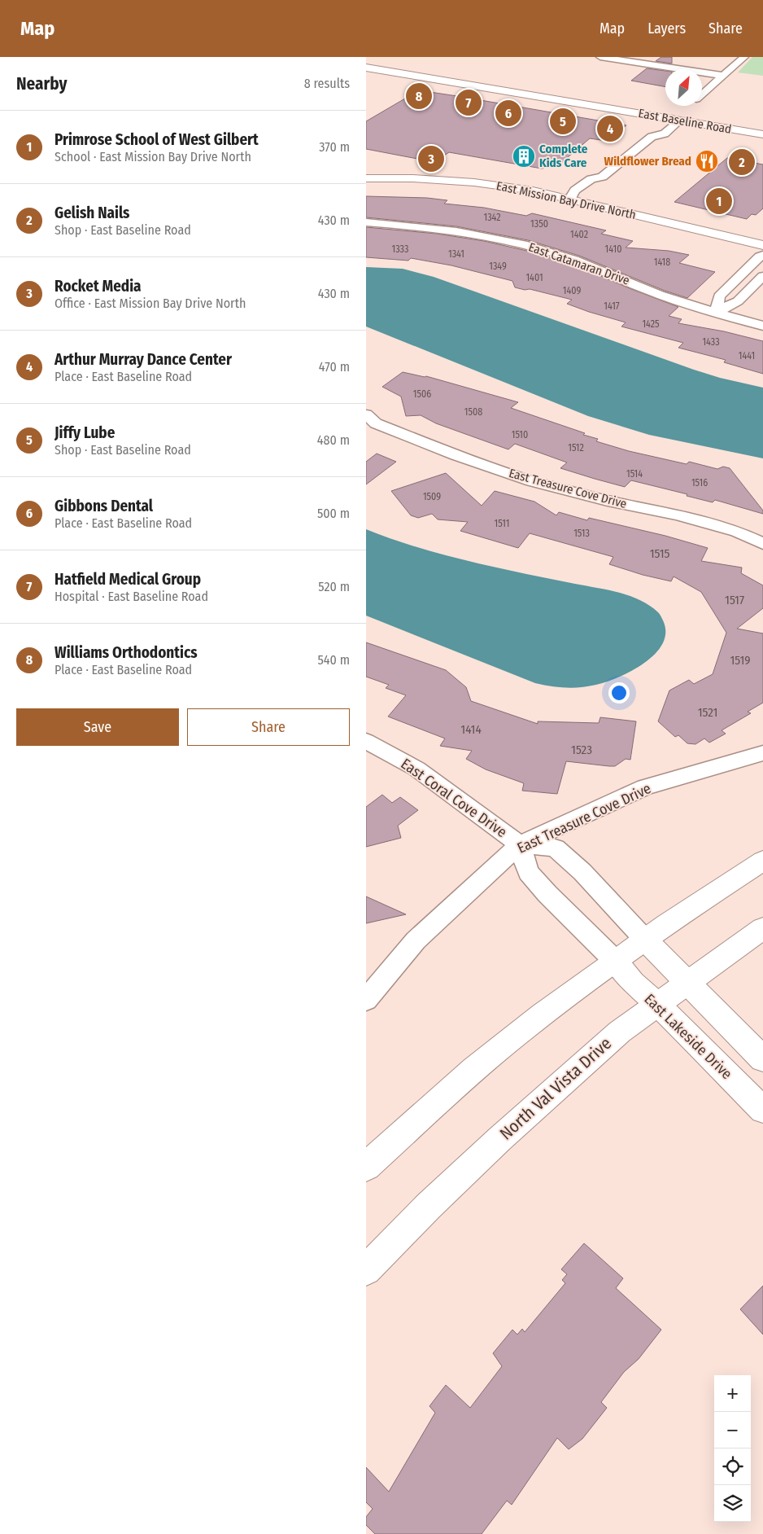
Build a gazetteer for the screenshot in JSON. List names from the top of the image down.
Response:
{
  "streets": {
    "main road": [
      "East Baseline Road",
      "East Mission Bay Drive North",
      "East Lakeside Drive",
      "North Val Vista Drive"
    ],
    "street": ["East Catamaran Drive", "East Treasure Cove Drive", "East Coral Cove Drive"]
  },
  "crossings": [
    ["East Treasure Cove Drive", "East Coral Cove Drive"],
    ["East Coral Cove Drive", "East Lakeside Drive"],
    ["East Lakeside Drive", "North Val Vista Drive"]
  ],
  "places": {
    "building": ["Complete Kids Care"],
    "restaurant": ["Wildflower Bread"]
  },
  "house_numbers": [
    "1342",
    "1350",
    "1402",
    "1333",
    "1410",
    "1341",
    "1418",
    "1349",
    "1401",
    "1409",
    "1417",
    "1425",
    "1433",
    "1441",
    "1506",
    "1508",
    "1510",
    "1512",
    "1514",
    "1516",
    "1509",
    "1511",
    "1513",
    "1515",
    "1517",
    "1519",
    "1521",
    "1414",
    "1523"
  ],
  "north": "top right",
  "page": {
    "header": "Map",
    "nav": ["Map", "Layers", "Share"],
    "heading": ["Nearby", "8 results"],
    "pins": [
      "8",
      "7",
      "6",
      "5",
      "4",
      "3",
      "2",
      "1"
    ],
    "list": [
      {
        "mark": "1",
        "name": "Primrose School of West Gilbert",
        "note": "School · East Mission Bay Drive North",
        "value": "370 m"
      },
      {
        "mark": "2",
        "name": "Gelish Nails",
        "note": "Shop · East Baseline Road",
        "value": "430 m"
      },
      {
        "mark": "3",
        "name": "Rocket Media",
        "note": "Office · East Mission Bay Drive North",
        "value": "430 m"
      },
      {
        "mark": "4",
        "name": "Arthur Murray Dance Center",
        "note": "Place · East Baseline Road",
        "value": "470 m"
      },
      {
        "mark": "5",
        "name": "Jiffy Lube",
        "note": "Shop · East Baseline Road",
        "value": "480 m"
      },
      {
        "mark": "6",
        "name": "Gibbons Dental",
        "note": "Place · East Baseline Road",
        "value": "500 m"
      },
      {
        "mark": "7",
        "name": "Hatfield Medical Group",
        "note": "Hospital · East Baseline Road",
        "value": "520 m"
      },
      {
        "mark": "8",
        "name": "Williams Orthodontics",
        "note": "Place · East Baseline Road",
        "value": "540 m"
      }
    ],
    "buttons": ["Save", "Share"],
    "map_buttons": ["+", "−"]
  }
}
